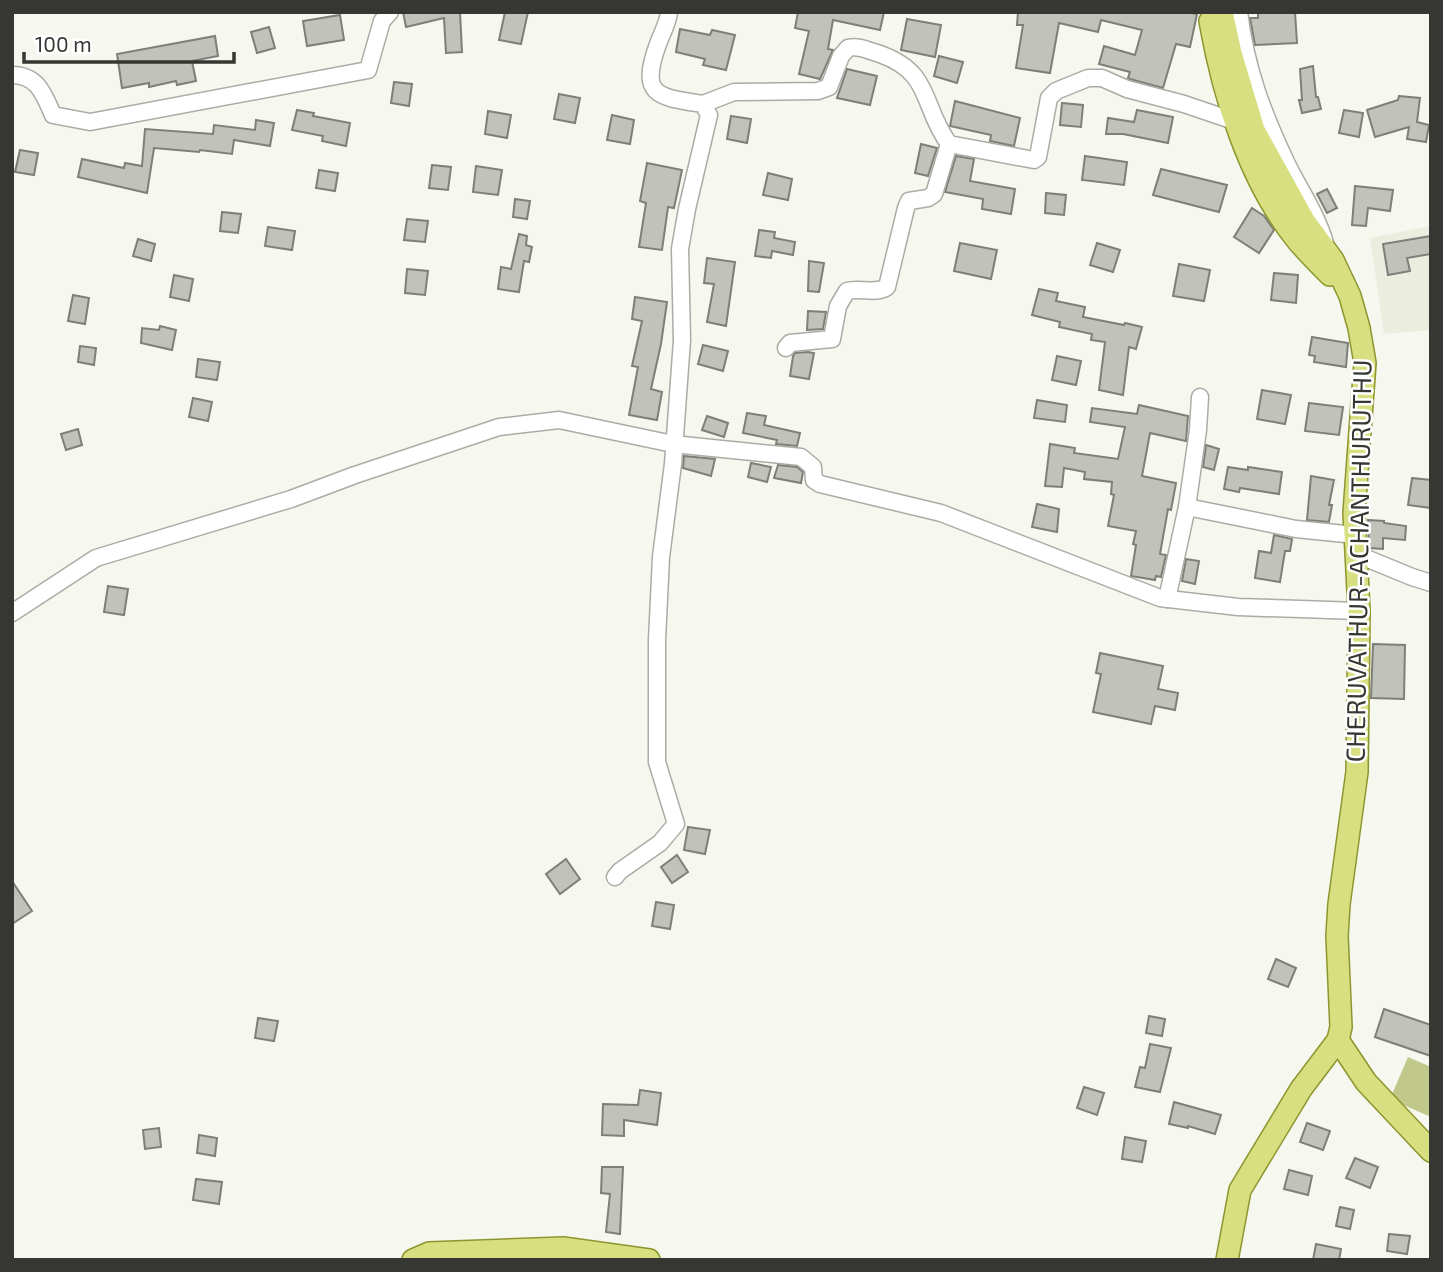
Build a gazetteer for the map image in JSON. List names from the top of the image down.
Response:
{
  "streets": {
    "main road": ["CHERUVATHUR-ACHANTHURUTHU"]
  },
  "scale_bar": "100 m"
}
